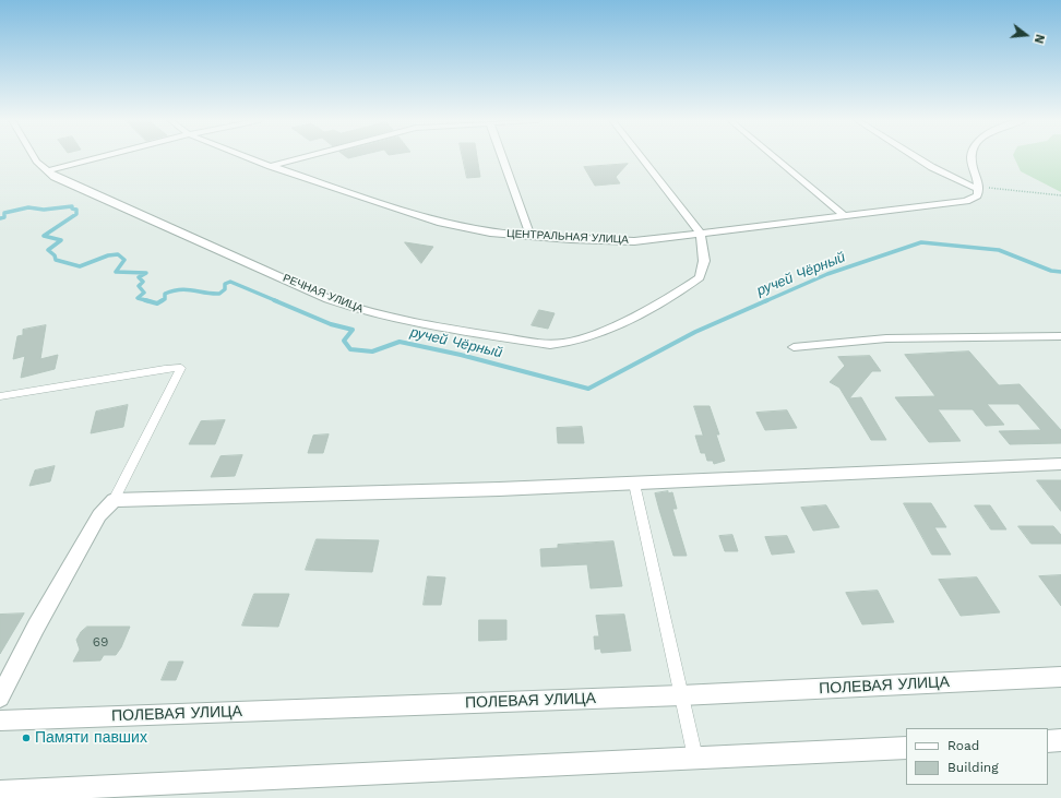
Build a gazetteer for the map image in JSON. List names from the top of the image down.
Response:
{
  "streets": {
    "street": ["ЦЕНТРАЛЬНАЯ УЛИЦА", "РЕЧНАЯ УЛИЦА", "ПОЛЕВАЯ УЛИЦА"]
  },
  "crossings": [
    ["ЦЕНТРАЛЬНАЯ УЛИЦА", "РЕЧНАЯ УЛИЦА"]
  ],
  "water": ["ручей Чёрный"],
  "places": ["Памяти павших"],
  "house_numbers": ["69"],
  "legend": ["Road", "Building"],
  "north": "right"
}
